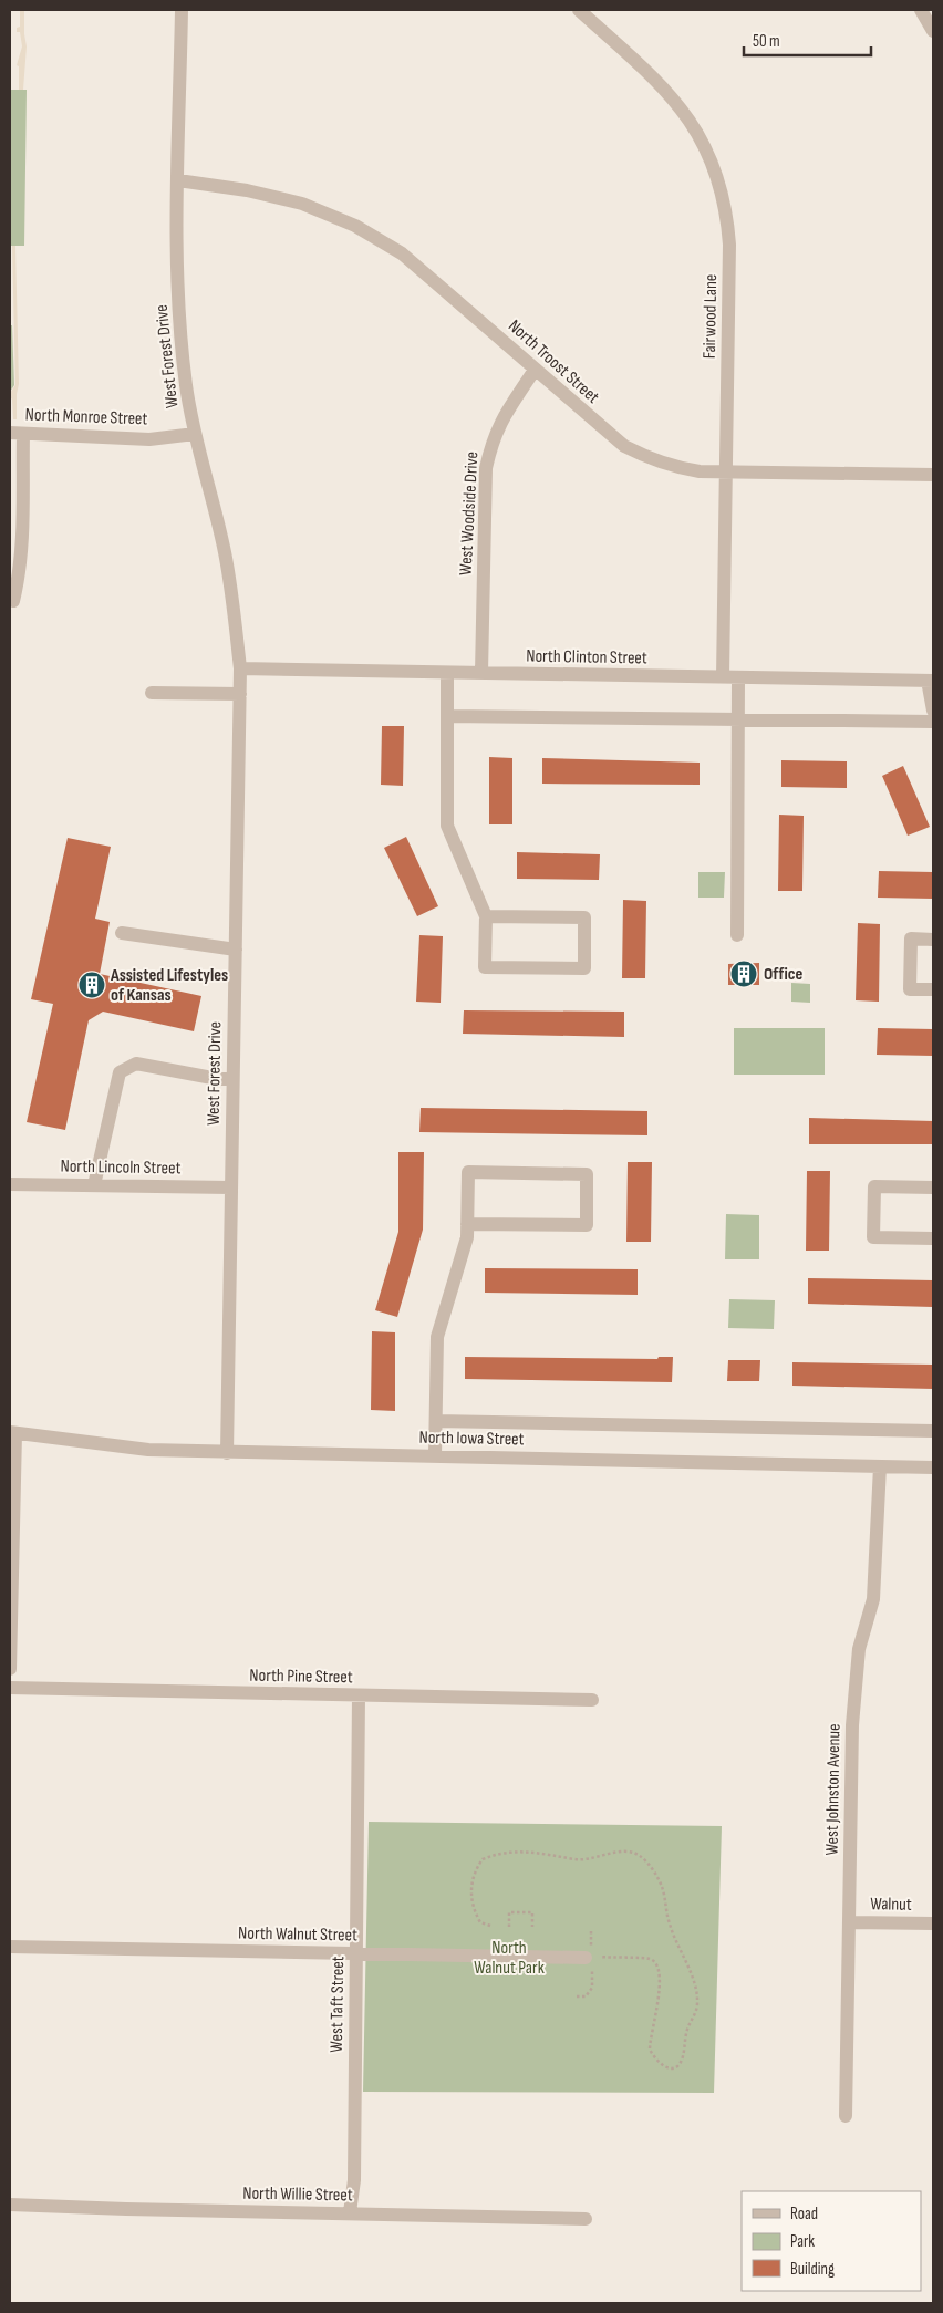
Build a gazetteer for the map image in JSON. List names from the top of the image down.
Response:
{
  "streets": {
    "street": [
      "Fairwood Lane",
      "West Forest Drive",
      "North Troost Street",
      "North Monroe Street",
      "West Woodside Drive",
      "North Clinton Street",
      "North Lincoln Street",
      "North Iowa Street",
      "North Pine Street",
      "West Johnston Avenue",
      "Walnut",
      "North Walnut Street",
      "West Taft Street",
      "North Willie Street"
    ]
  },
  "crossings": [
    ["Fairwood Lane", "North Troost Street"],
    ["Fairwood Lane", "North Clinton Street"],
    ["West Forest Drive", "North Troost Street"],
    ["West Forest Drive", "North Monroe Street"],
    ["West Forest Drive", "North Clinton Street"],
    ["West Forest Drive", "North Lincoln Street"],
    ["West Forest Drive", "North Iowa Street"],
    ["North Troost Street", "West Woodside Drive"],
    ["West Woodside Drive", "North Clinton Street"],
    ["North Iowa Street", "West Johnston Avenue"],
    ["North Pine Street", "West Taft Street"],
    ["West Johnston Avenue", "Walnut"],
    ["North Walnut Street", "West Taft Street"],
    ["West Taft Street", "North Willie Street"]
  ],
  "parks": ["North Walnut Park"],
  "places": {
    "building": ["Office", "Assisted Lifestyles of Kansas"]
  },
  "legend": ["Road", "Park", "Building"],
  "scale_bar": "50 m"
}
